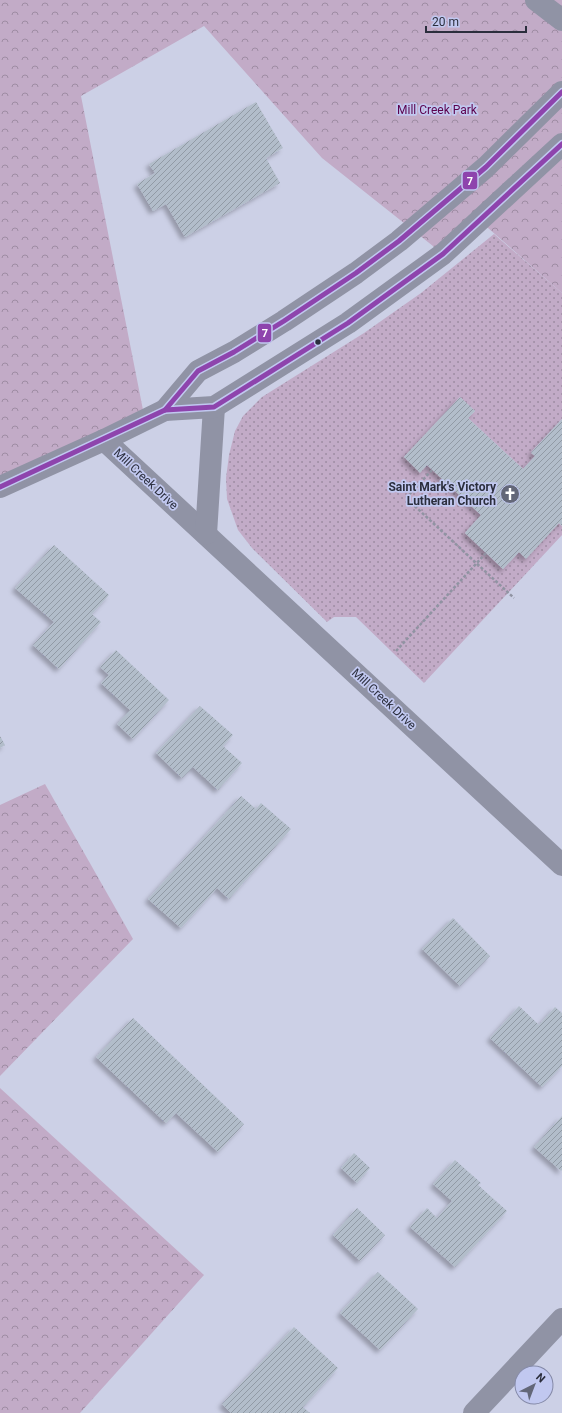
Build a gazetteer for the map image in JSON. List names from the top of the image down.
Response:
{
  "streets": {
    "street": ["Mill Creek Drive"]
  },
  "parks": ["Mill Creek Park"],
  "places": {
    "church": ["Saint Mark's Victory Lutheran Church"]
  },
  "lines": ["transit line 7"],
  "scale_bar": "20 m",
  "north": "top right"
}
